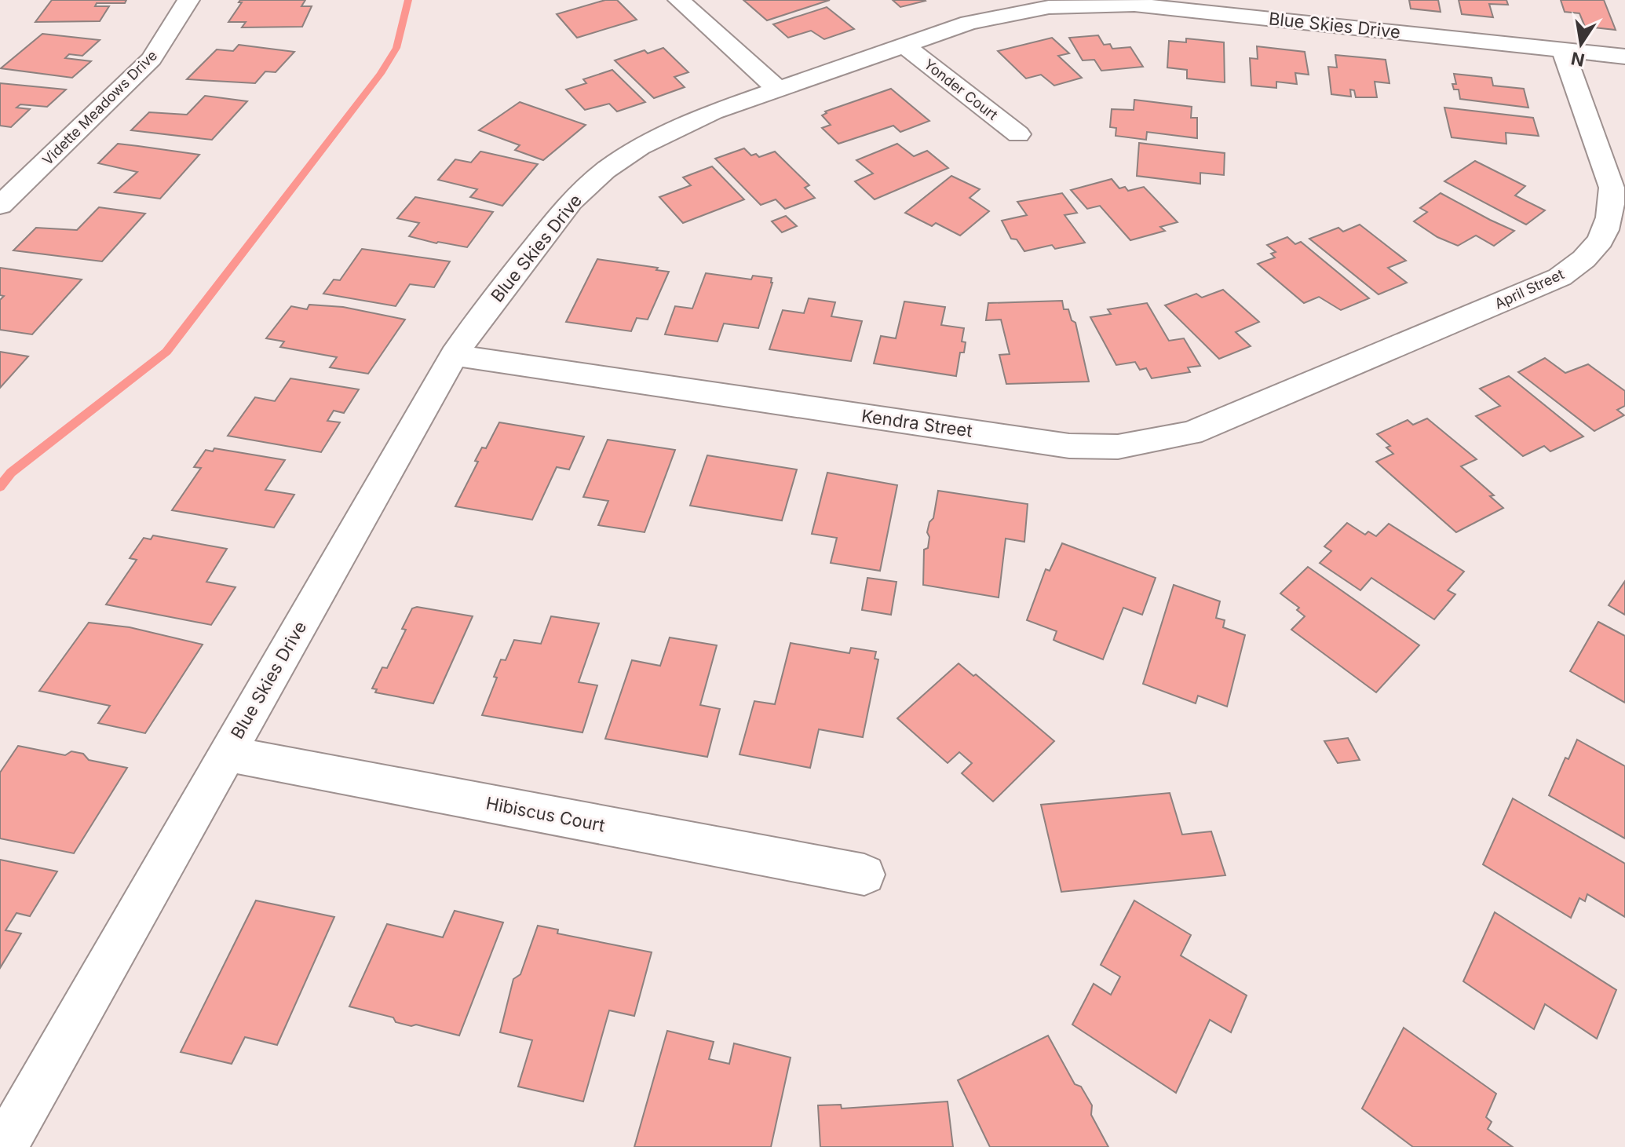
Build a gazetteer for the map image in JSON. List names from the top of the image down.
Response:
{
  "streets": {
    "street": [
      "Blue Skies Drive",
      "Yonder Court",
      "Vidette Meadows Drive",
      "April Street",
      "Kendra Street",
      "Hibiscus Court"
    ]
  },
  "crossings": [
    ["Blue Skies Drive", "Yonder Court"],
    ["Blue Skies Drive", "April Street"],
    ["Blue Skies Drive", "Kendra Street"],
    ["Blue Skies Drive", "Hibiscus Court"],
    ["April Street", "Kendra Street"]
  ],
  "north": "bottom"
}
